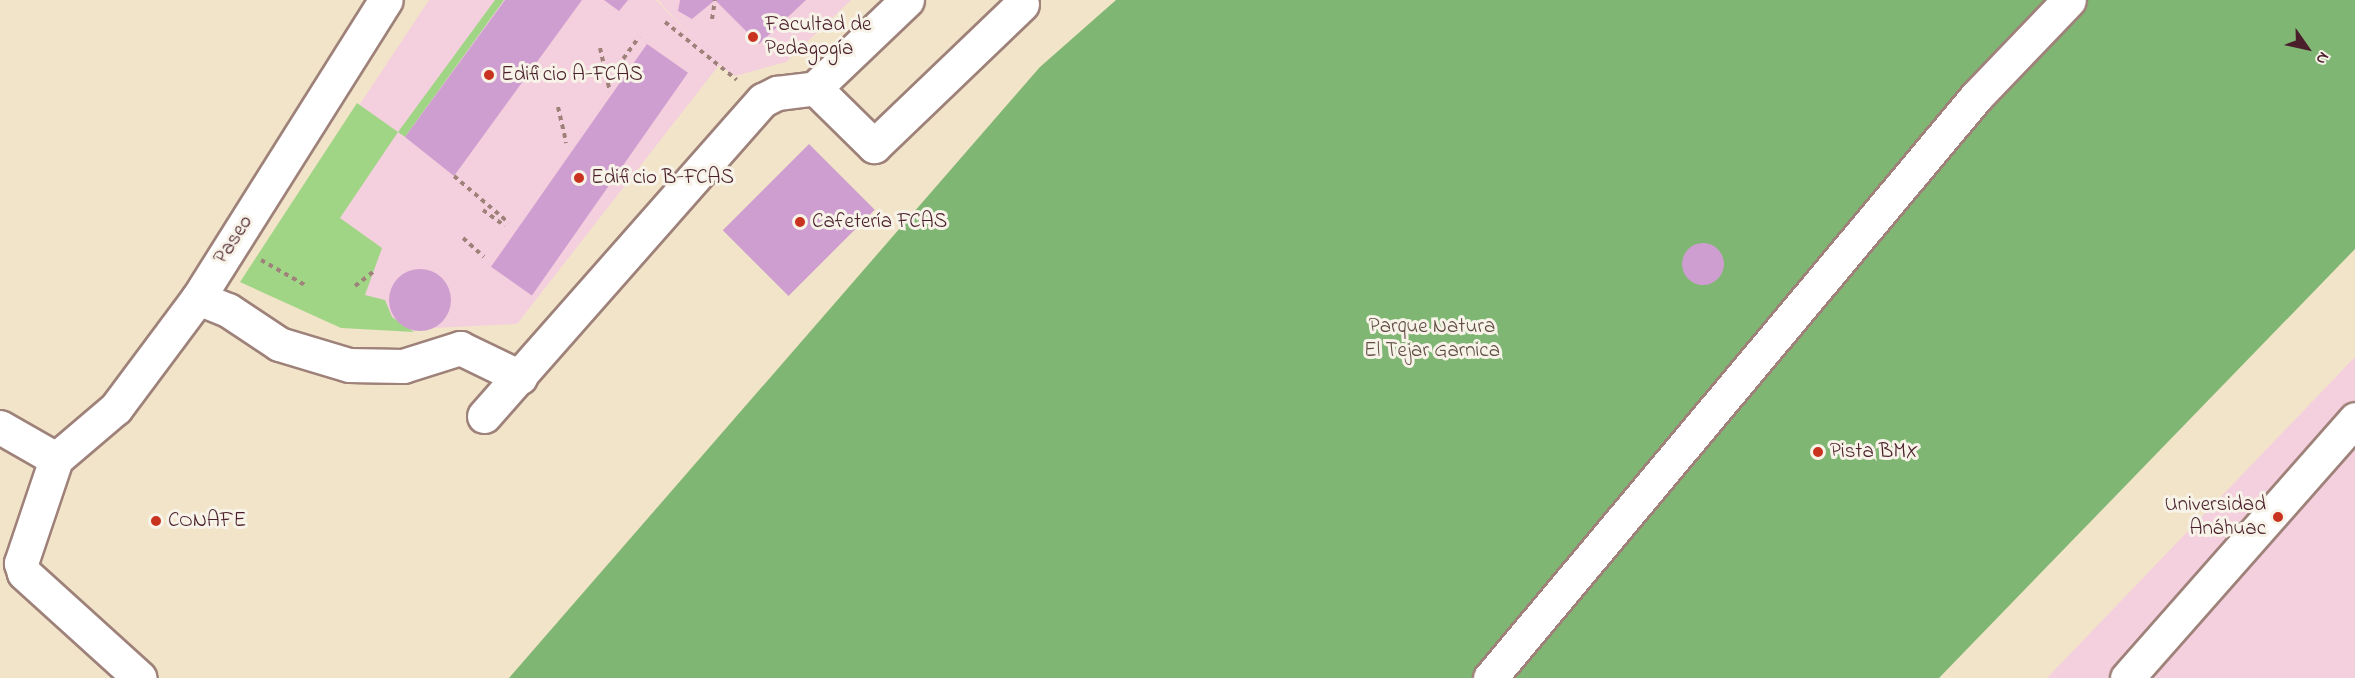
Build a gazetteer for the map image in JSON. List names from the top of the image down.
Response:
{
  "streets": {
    "street": ["Paseo"]
  },
  "parks": ["Parque Natura El Tejar Garnica"],
  "places": [
    "Facultad de Pedagogía",
    "Edificio A-FCAS",
    "Edificio B-FCAS",
    "Cafetería FCAS",
    "Pista BMX",
    "Universidad Anáhuac",
    "CONAFE"
  ],
  "north": "bottom right"
}
